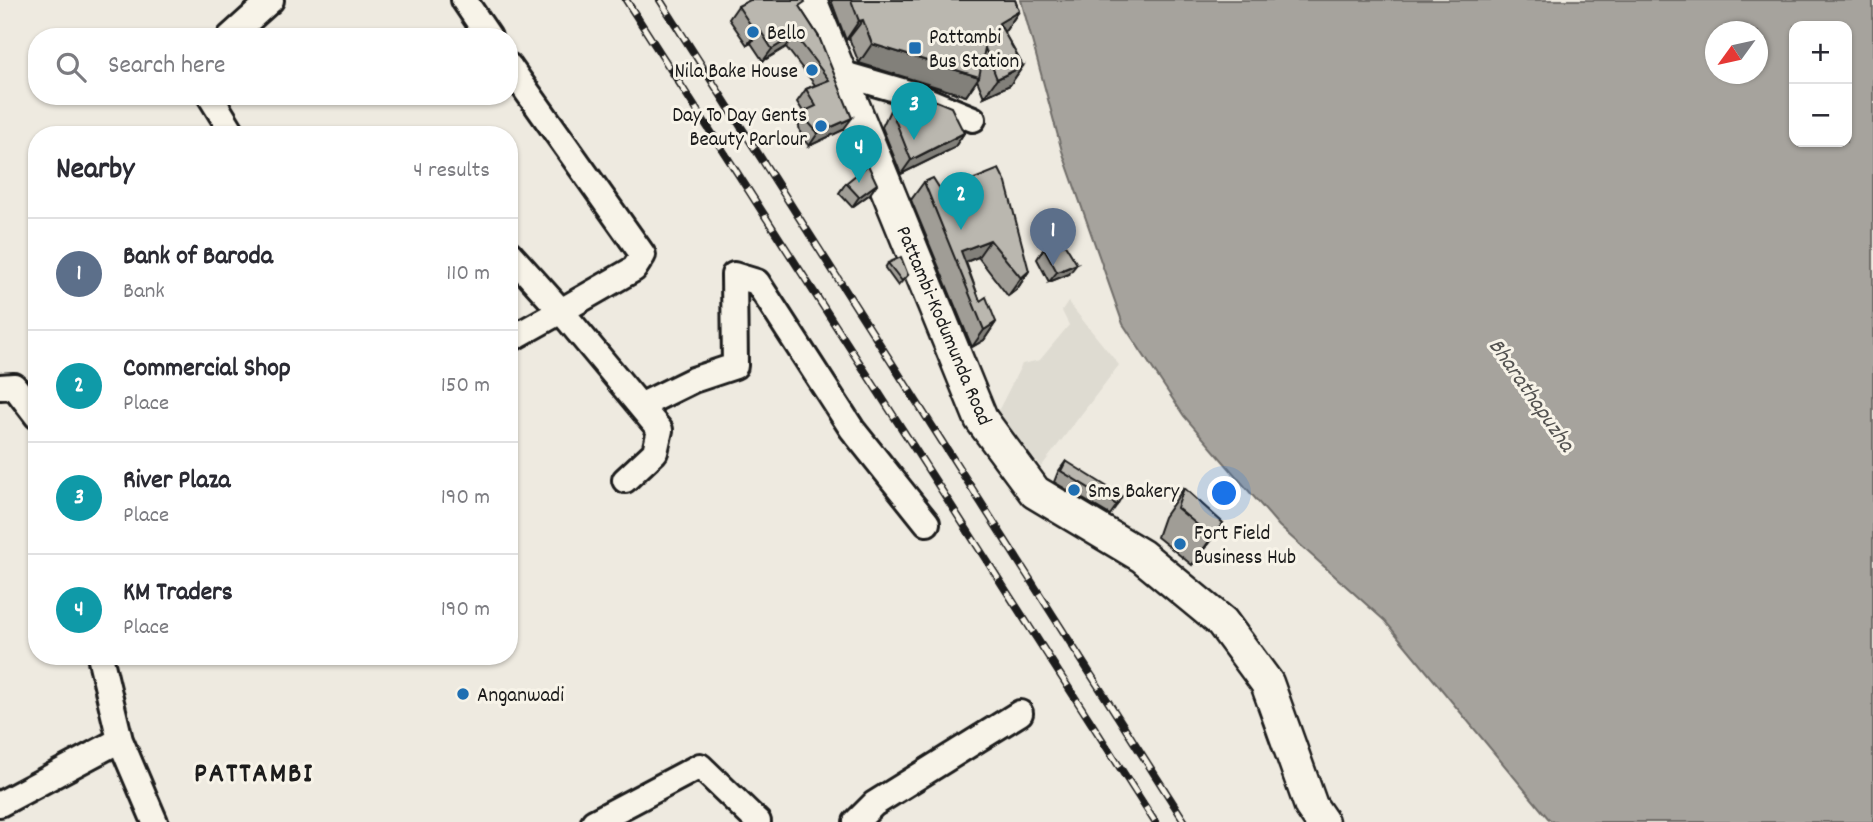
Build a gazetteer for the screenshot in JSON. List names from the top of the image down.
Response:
{
  "streets": {
    "main road": ["Pattambi-Kodumunda Road"]
  },
  "districts": ["PATTAMBI"],
  "water": ["Bharathapuzha"],
  "places": {
    "other": [
      "Bello",
      "Nila Bake House",
      "Day To Day Gents Beauty Parlour",
      "Sms Bakery",
      "Fort Field Business Hub",
      "Anganwadi"
    ],
    "transit": ["Pattambi Bus Station"]
  },
  "north": "bottom left",
  "page": {
    "map_buttons": ["+", "−"],
    "search": "Search here",
    "pins": [
      "3",
      "4",
      "2",
      "1"
    ],
    "heading": ["Nearby", "4 results"],
    "list": [
      {
        "mark": "1",
        "name": "Bank of Baroda",
        "note": "Bank",
        "value": "110 m"
      },
      {
        "mark": "2",
        "name": "Commercial Shop",
        "note": "Place",
        "value": "150 m"
      },
      {
        "mark": "3",
        "name": "River Plaza",
        "note": "Place",
        "value": "190 m"
      },
      {
        "mark": "4",
        "name": "KM Traders",
        "note": "Place",
        "value": "190 m"
      }
    ]
  }
}
